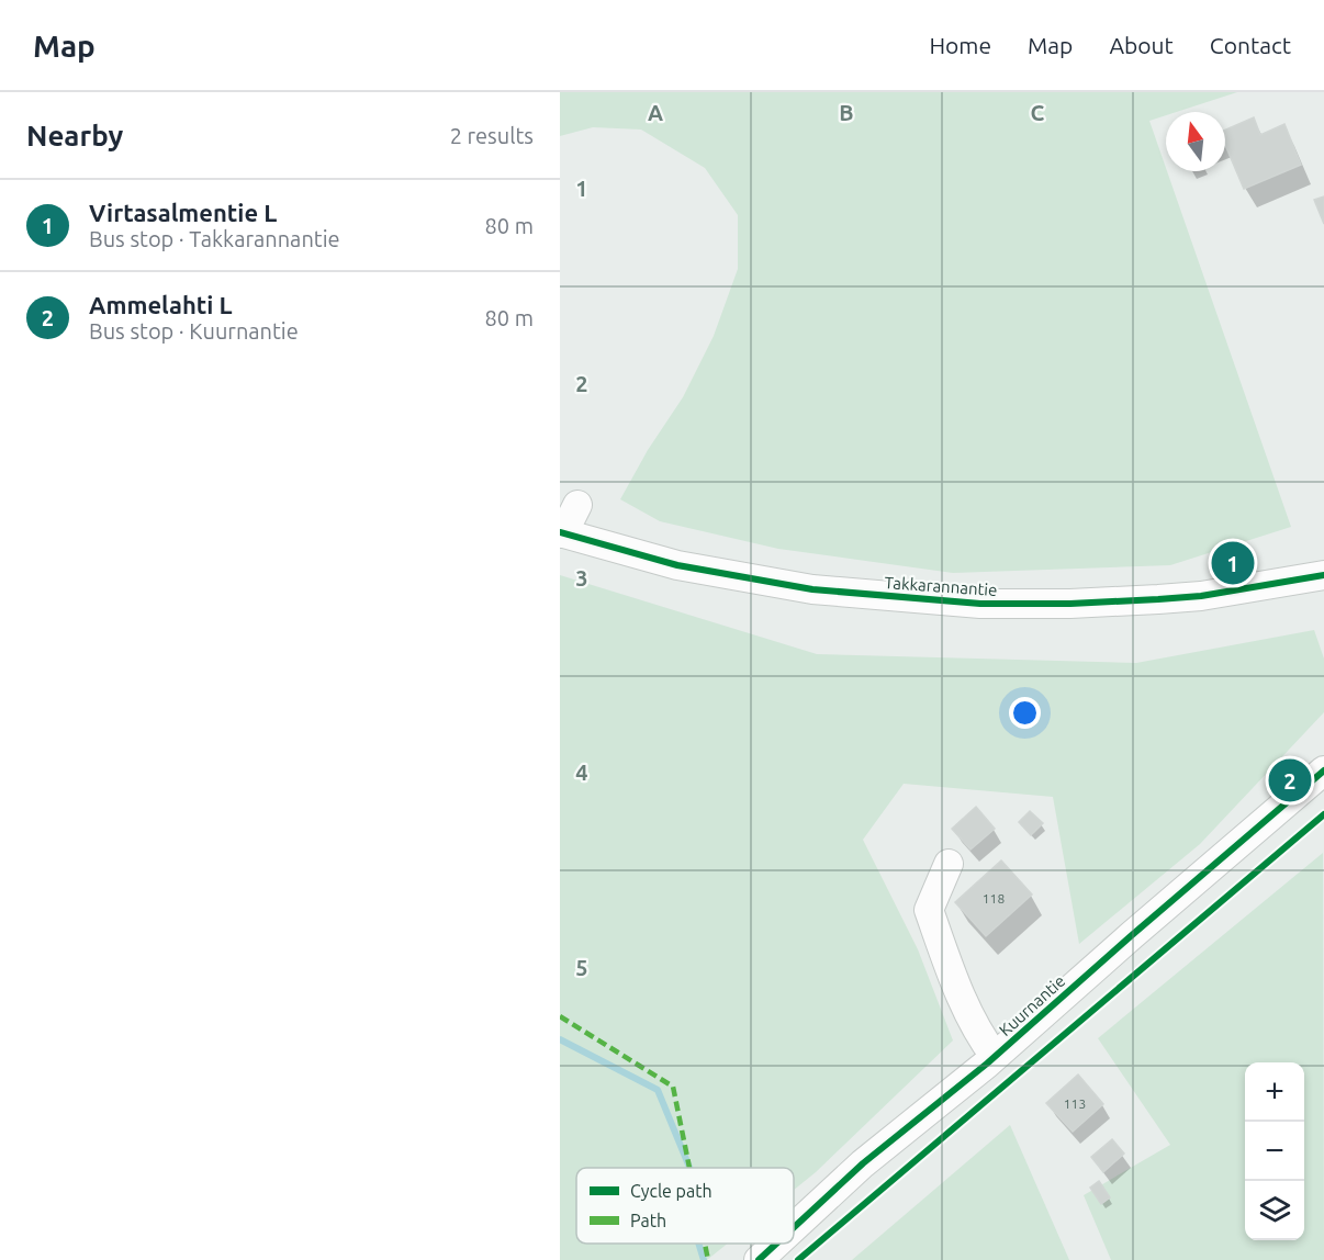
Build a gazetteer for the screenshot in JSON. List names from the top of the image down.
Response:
{
  "streets": {
    "street": ["Takkarannantie", "Kuurnantie"]
  },
  "house_numbers": ["118", "113"],
  "legend": ["Cycle path", "Path"],
  "north": "top",
  "page": {
    "header": "Map",
    "nav": [
      "Home",
      "Map",
      "About",
      "Contact"
    ],
    "heading": ["Nearby", "2 results"],
    "list": [
      {
        "mark": "1",
        "name": "Virtasalmentie L",
        "note": "Bus stop · Takkarannantie",
        "value": "80 m"
      },
      {
        "mark": "2",
        "name": "Ammelahti L",
        "note": "Bus stop · Kuurnantie",
        "value": "80 m"
      }
    ],
    "pins": ["1", "2"],
    "map_buttons": ["+", "−"]
  },
  "grid": {
    "columns": ["A", "B", "C"],
    "rows": [
      "1",
      "2",
      "3",
      "4",
      "5"
    ]
  }
}
